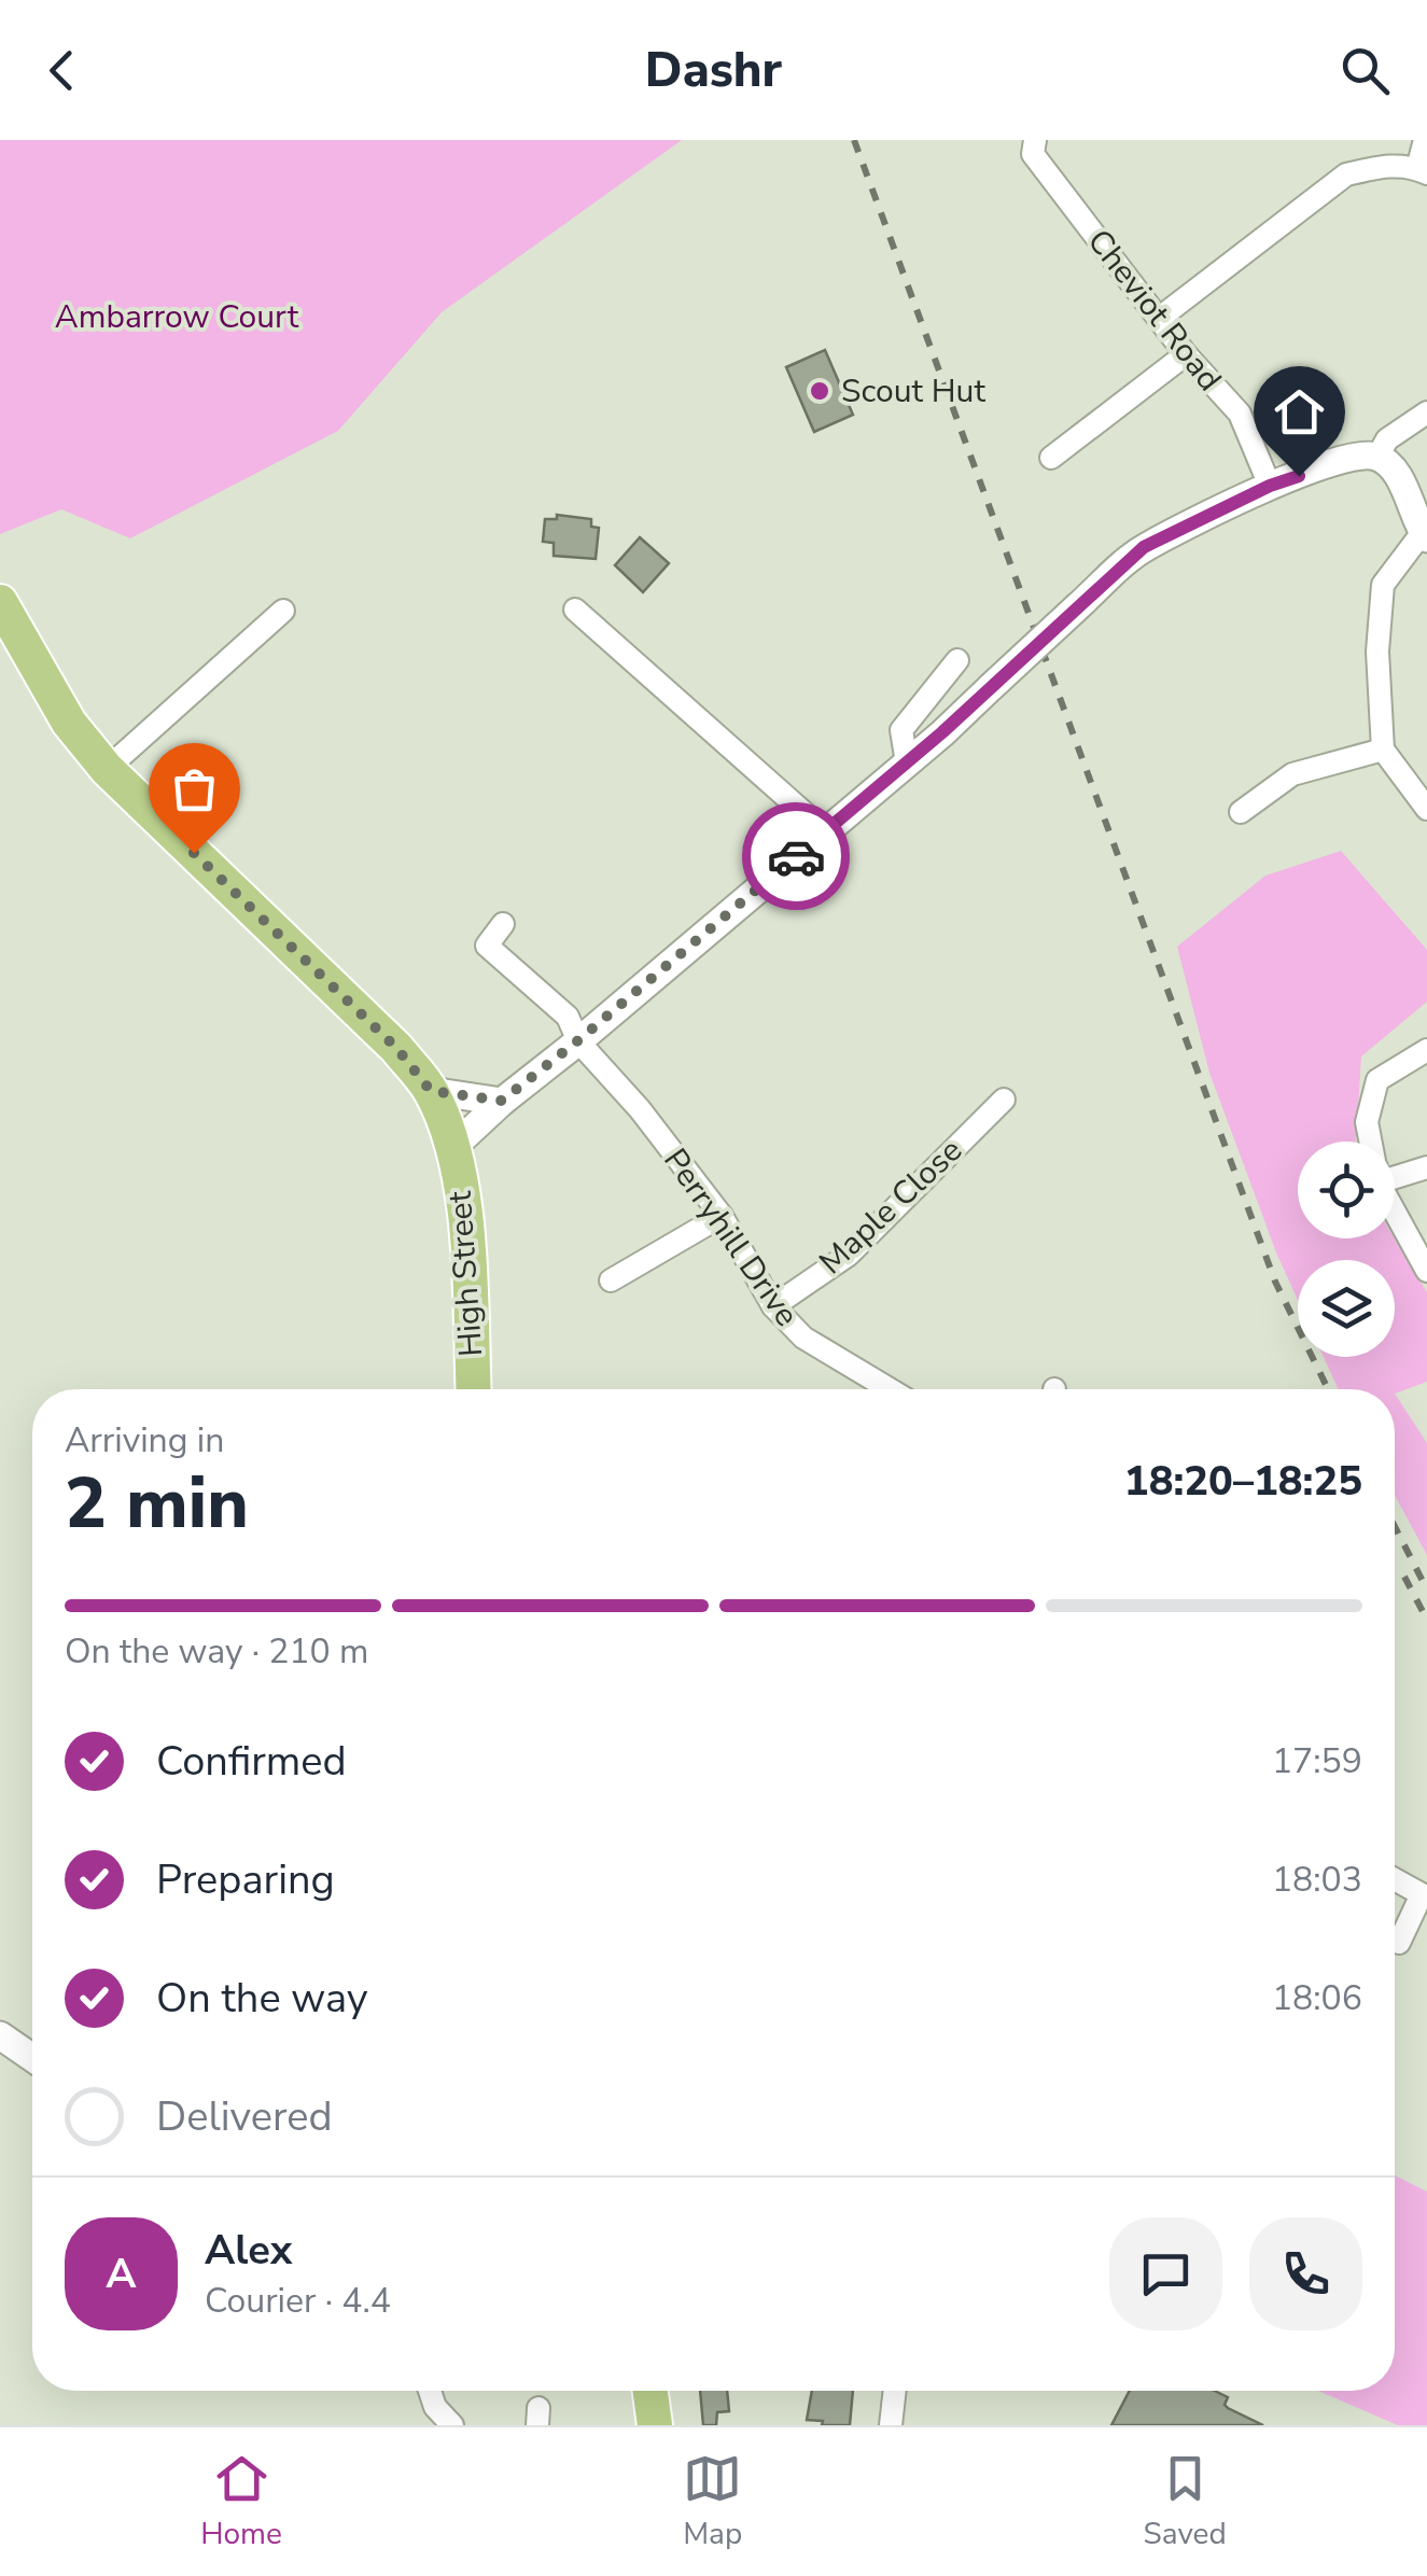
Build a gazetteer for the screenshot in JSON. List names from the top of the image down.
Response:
{
  "streets": {
    "main road": ["High Street"],
    "street": ["Cheviot Road", "Maple Close", "Perryhill Drive"]
  },
  "crossings": [
    ["Maple Close", "Perryhill Drive"]
  ],
  "parks": ["Ambarrow Court"],
  "places": ["Scout Hut"],
  "page": {
    "header": "Dashr",
    "heading": ["2 min", "Arriving in", "18:20–18:25"],
    "panel": ["Alex", "Courier · 4.4"],
    "bar": "On the way · 210 m",
    "list": [
      ["Confirmed", "17:59"],
      ["Preparing", "18:03"],
      ["On the way", "18:06"],
      "Delivered"
    ],
    "round": "A",
    "tabs": ["Home", "Map", "Saved"]
  }
}
